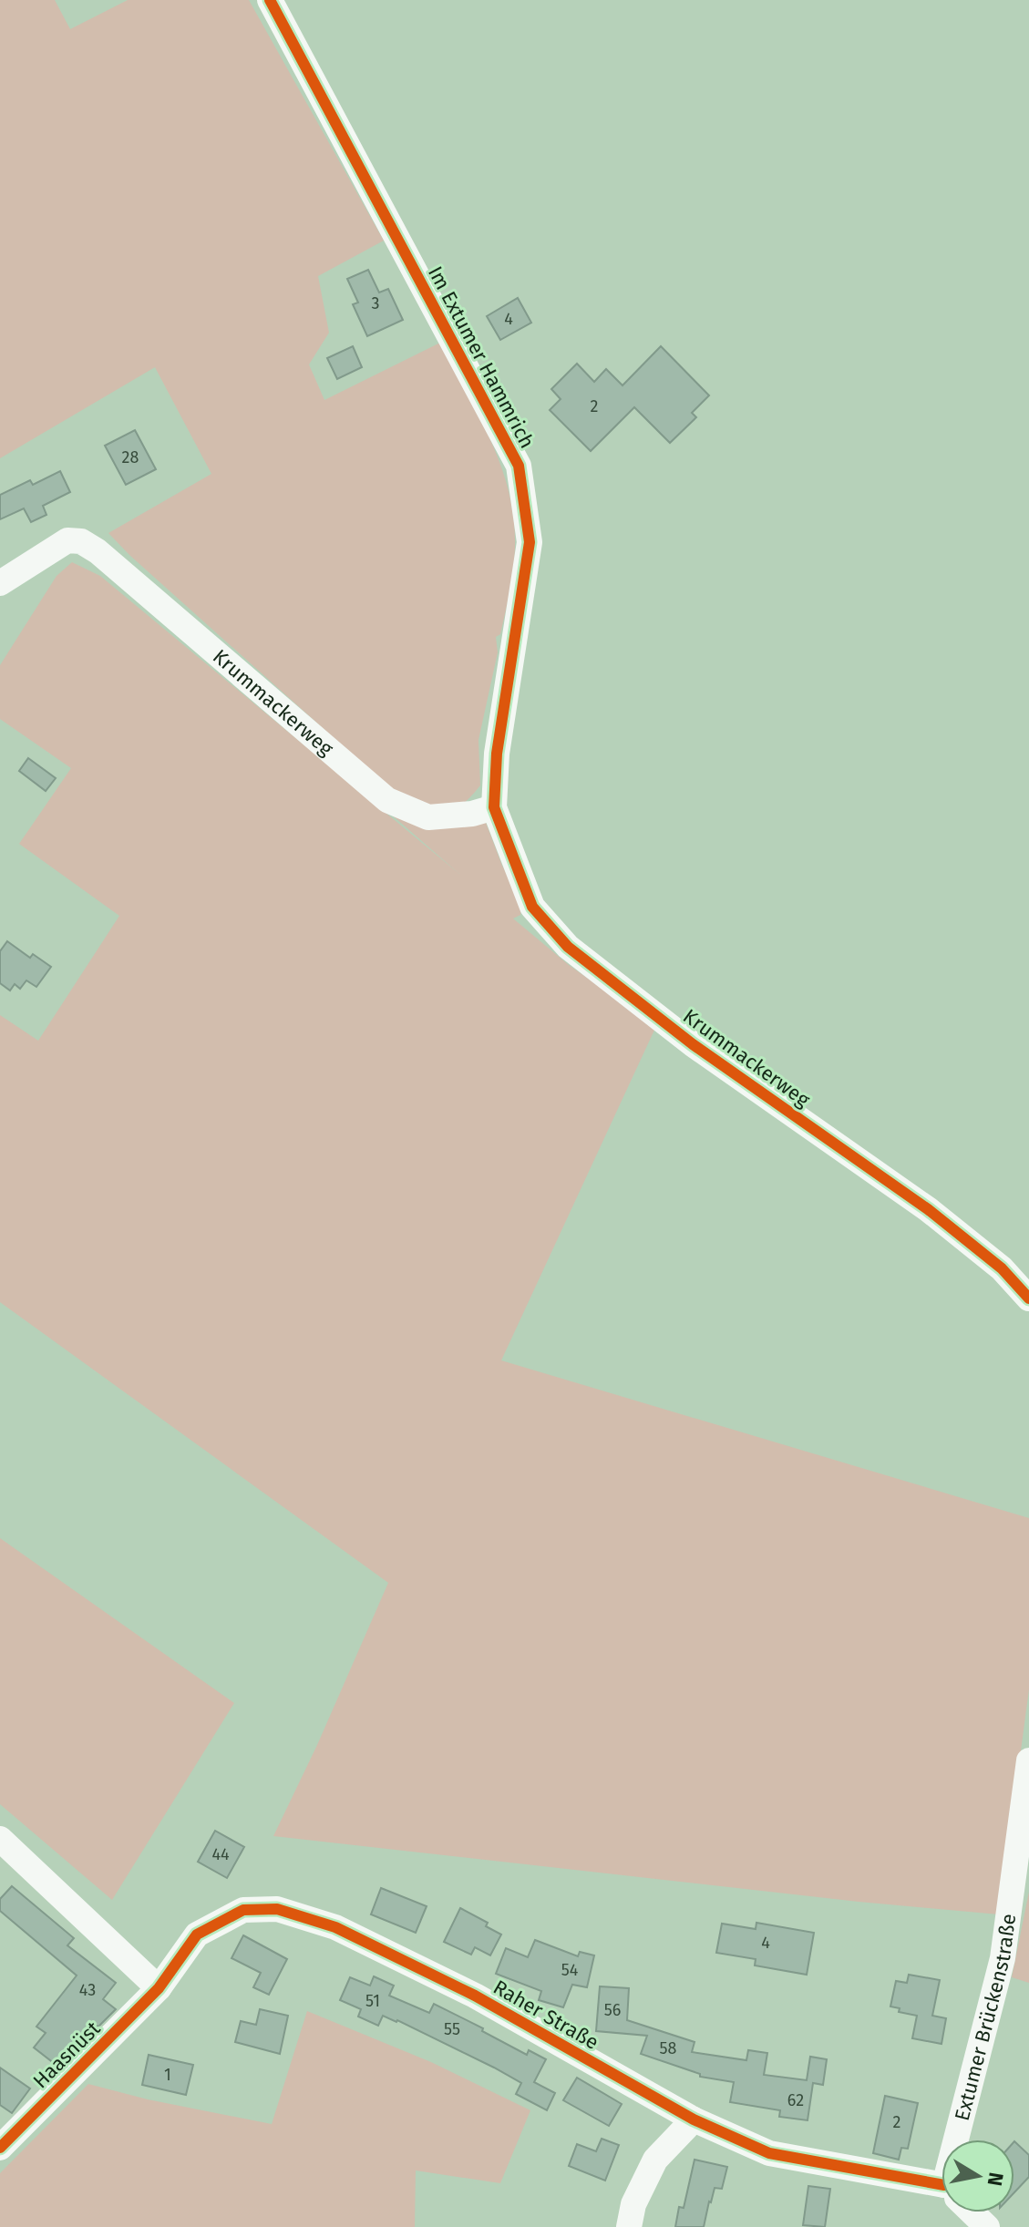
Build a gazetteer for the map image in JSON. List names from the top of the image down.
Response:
{
  "streets": {
    "street": [
      "Im Extumer Hammrich",
      "Krummackerweg",
      "Raher Straße",
      "Extumer Brückenstraße",
      "Haasnüst"
    ]
  },
  "crossings": [
    ["Im Extumer Hammrich", "Krummackerweg"],
    ["Raher Straße", "Haasnüst"]
  ],
  "house_numbers": [
    "3",
    "4",
    "2",
    "28",
    "44",
    "4",
    "54",
    "43",
    "51",
    "56",
    "55",
    "58",
    "1",
    "62",
    "2"
  ],
  "north": "right"
}
